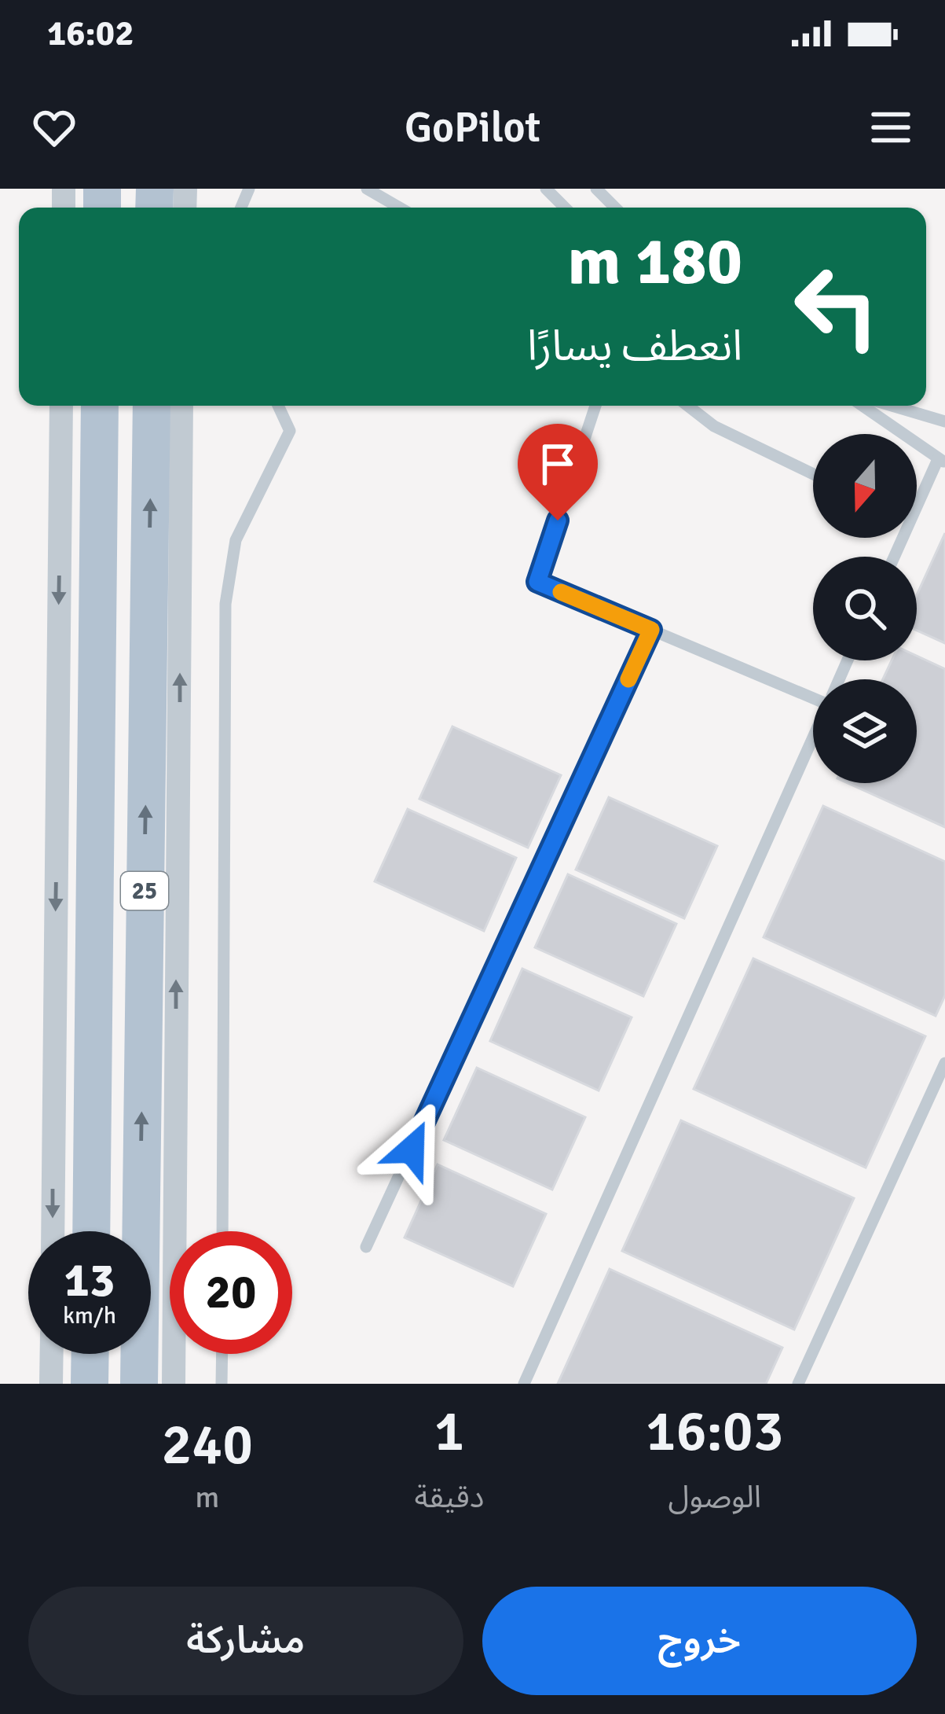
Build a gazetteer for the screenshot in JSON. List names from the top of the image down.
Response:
{
  "streets": {
    "main road": ["25"]
  },
  "north": "bottom",
  "page": {
    "status": "16:02",
    "header": "GoPilot",
    "turn": ["180 m", "انعطف يسارًا"],
    "speed": "13 km/h",
    "limit": "20",
    "eta": [
      "16:03",
      "الوصول",
      "1",
      "دقيقة",
      "240",
      "m"
    ],
    "buttons": ["خروج", "مشاركة"]
  }
}
